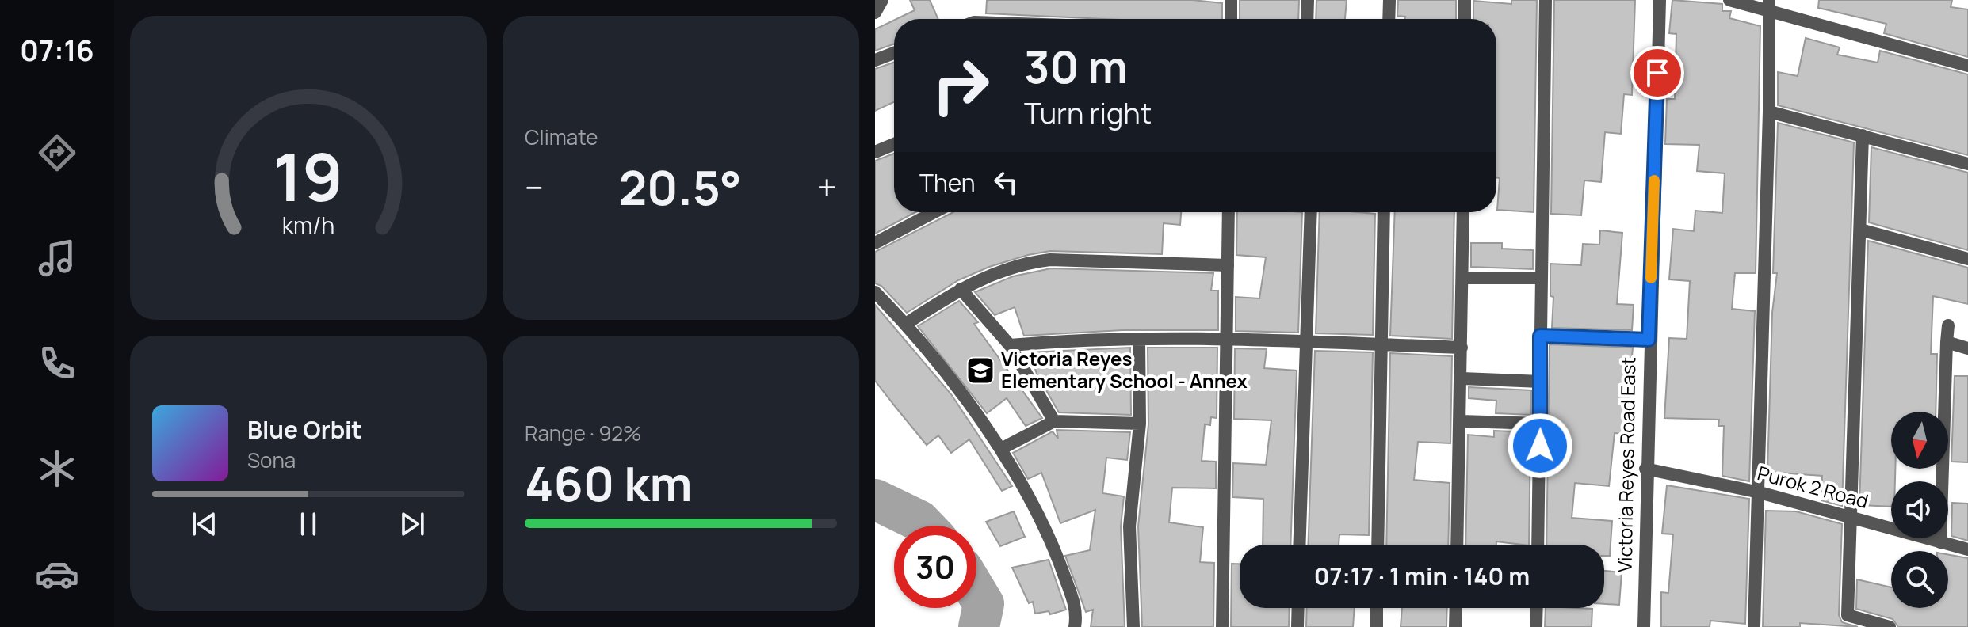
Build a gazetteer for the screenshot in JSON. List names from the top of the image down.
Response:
{
  "streets": {
    "street": ["Victoria Reyes Road East", "Purok 2 Road"]
  },
  "crossings": [
    ["Victoria Reyes Road East", "Purok 2 Road"]
  ],
  "places": {
    "school or university": ["Victoria Reyes Elementary School - Annex"]
  },
  "north": "bottom",
  "page": {
    "tabs": "07:16",
    "tile": [
      "Climate",
      ["Range · 92%", "460 km"]
    ],
    "turn": ["30 m", "Turn right"],
    "then": "Then",
    "heat": ["−", "20.5°", "+"],
    "song": ["Blue Orbit", "Sona"],
    "limit": "30",
    "trip": "07:17 · 1 min · 140 m",
    "gauge": ["19", "km/h"]
  }
}
